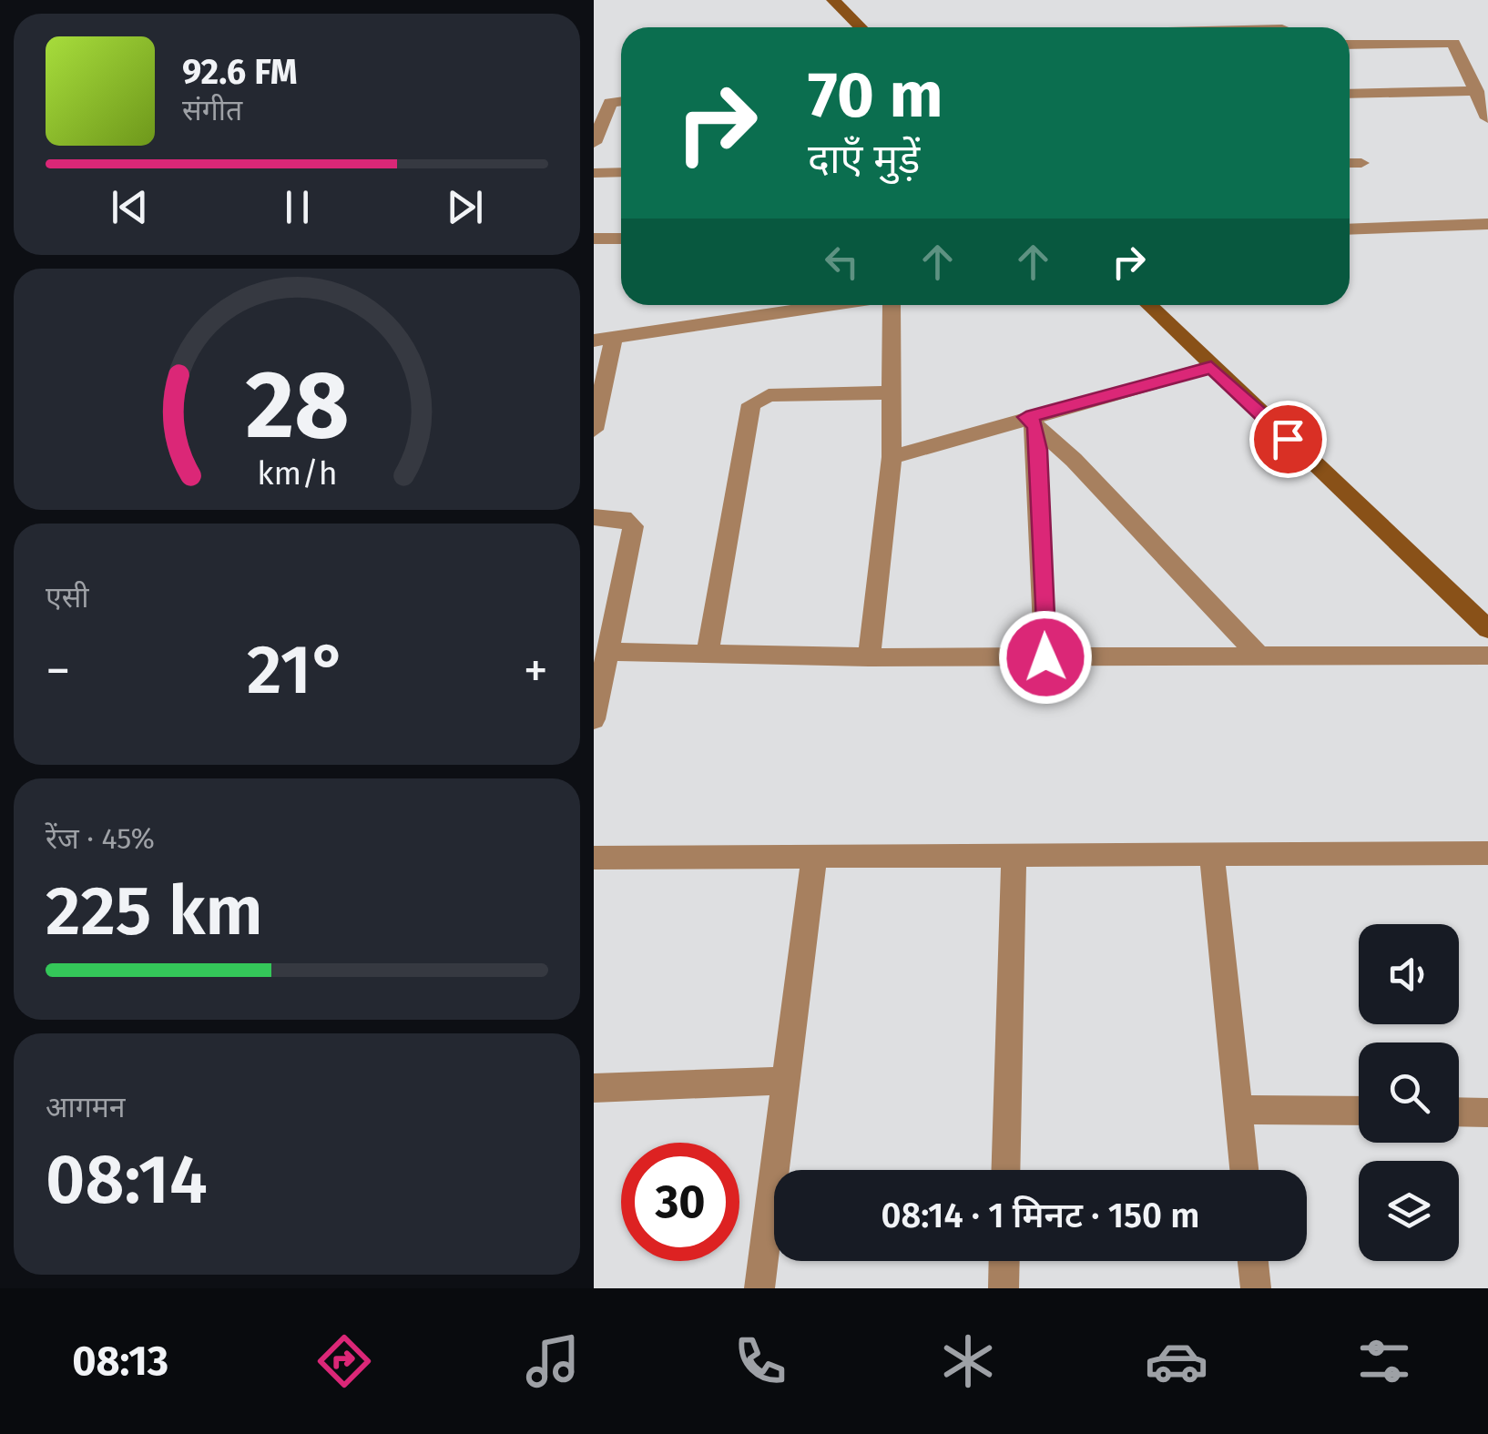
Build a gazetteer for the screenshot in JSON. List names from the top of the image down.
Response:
{
  "page": {
    "turn": ["70 m", "दाएँ मुड़ें"],
    "song": ["92.6 FM", "संगीत"],
    "tile": [
      "एसी",
      ["रेंज · 45%", "225 km"],
      ["आगमन", "08:14"]
    ],
    "heat": ["−", "21°", "+"],
    "limit": "30",
    "trip": "08:14 · 1 मिनट · 150 m",
    "tabs": "08:13",
    "gauge": ["28", "km/h"]
  }
}
